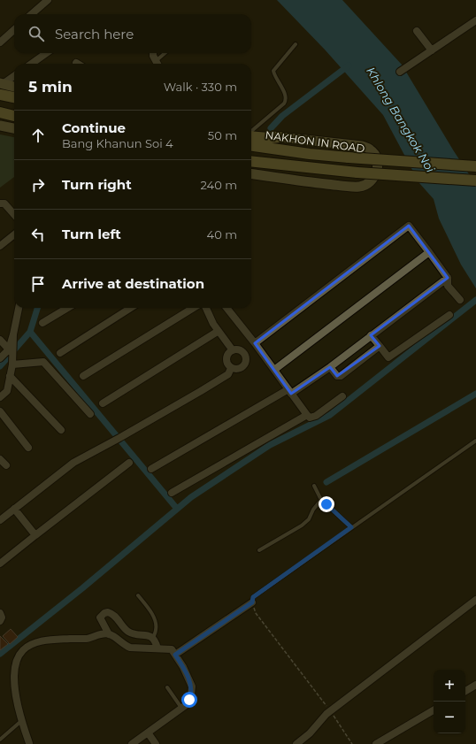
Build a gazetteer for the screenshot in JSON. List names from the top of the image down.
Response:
{
  "streets": {
    "main road": ["NAKHON IN ROAD"]
  },
  "water": ["Khlong Bangkok Noi"],
  "page": {
    "search": "Search here",
    "heading": ["5 min", "Walk · 330 m"],
    "list": [
      ["Continue", "Bang Khanun Soi 4", "50 m"],
      ["Turn right", "240 m"],
      ["Turn left", "40 m"],
      "Arrive at destination"
    ],
    "map_buttons": ["+", "−"]
  }
}
